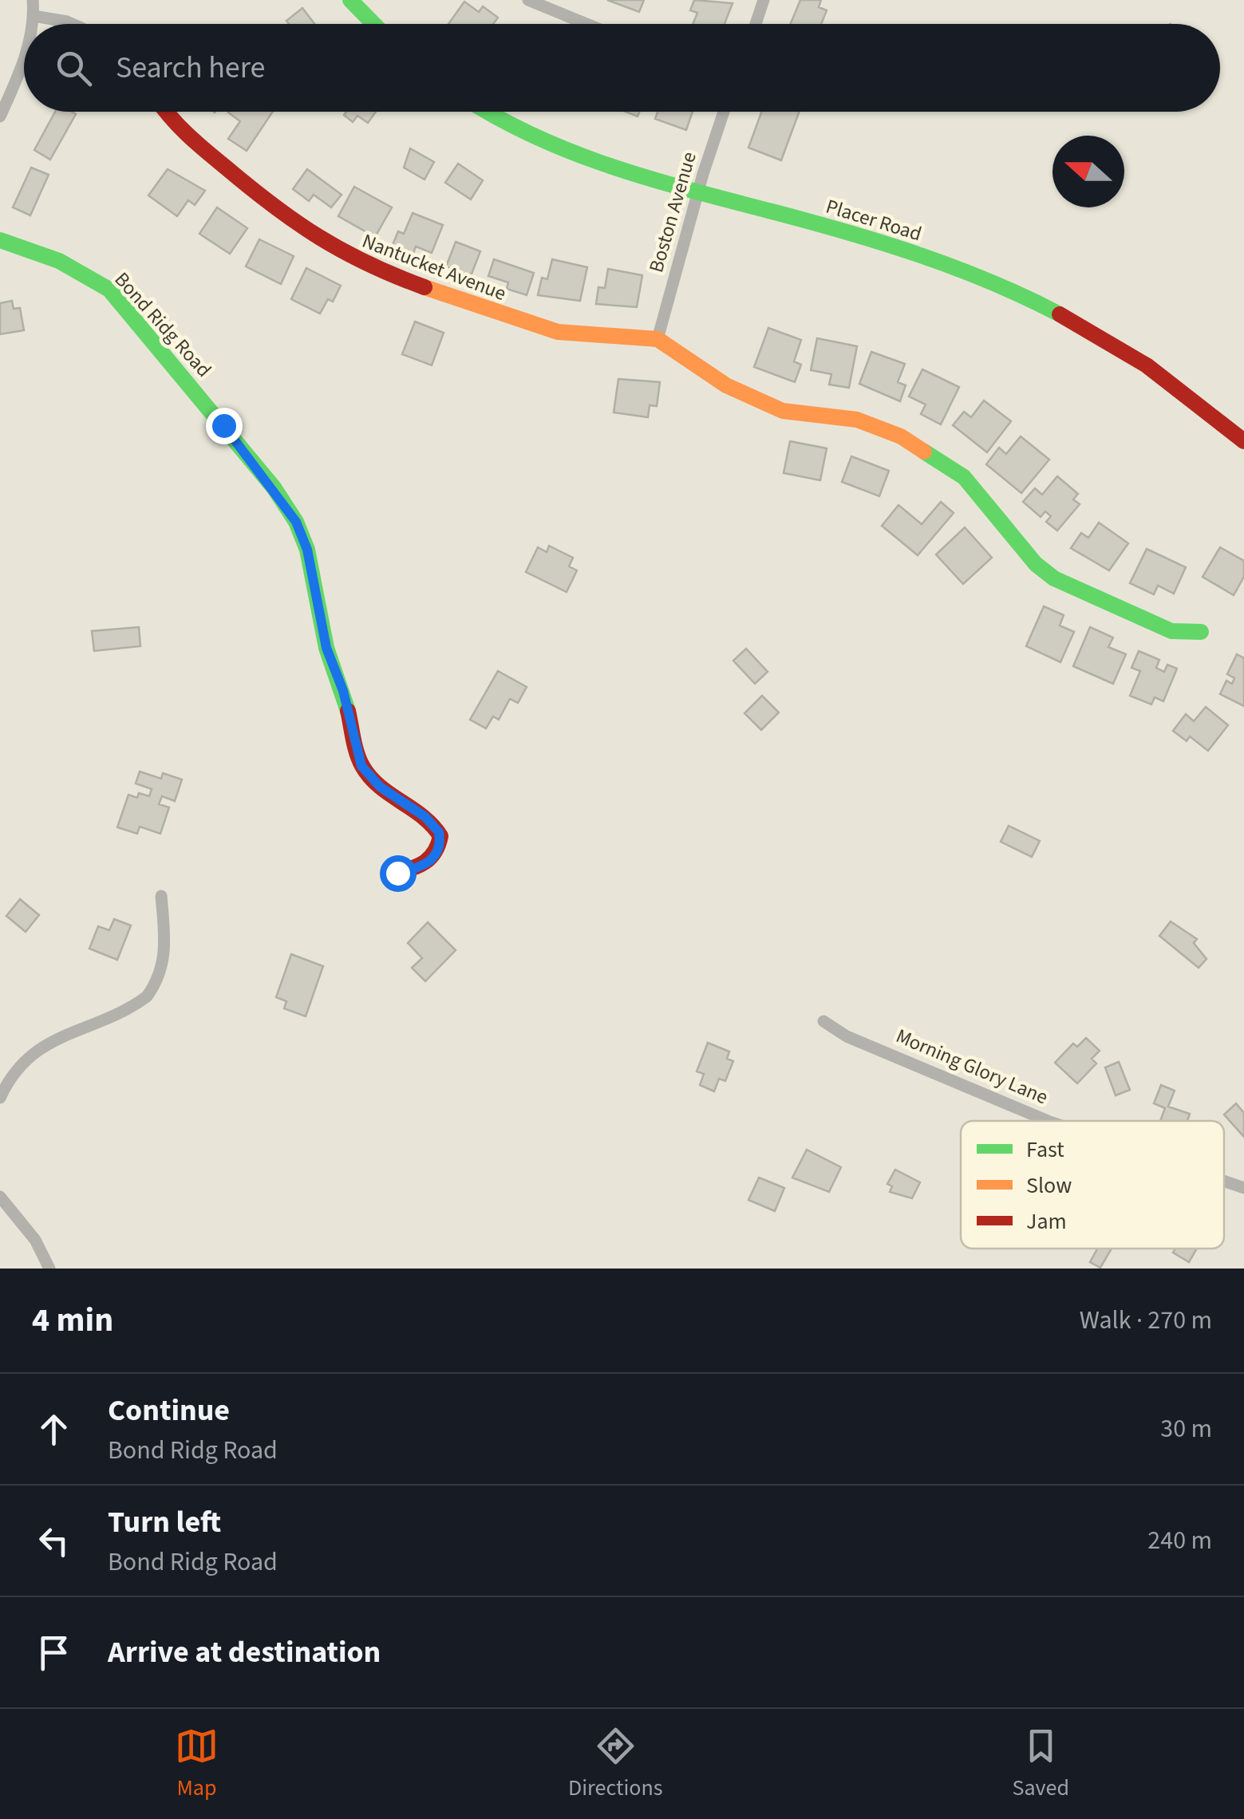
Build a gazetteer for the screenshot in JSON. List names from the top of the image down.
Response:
{
  "streets": {
    "street": [
      "Boston Avenue",
      "Placer Road",
      "Nantucket Avenue",
      "Bond Ridg Road",
      "Morning Glory Lane"
    ]
  },
  "crossings": [
    ["Boston Avenue", "Placer Road"],
    ["Boston Avenue", "Nantucket Avenue"]
  ],
  "legend": ["Fast", "Slow", "Jam"],
  "north": "left",
  "page": {
    "search": "Search here",
    "heading": ["4 min", "Walk · 270 m"],
    "list": [
      ["Continue", "Bond Ridg Road", "30 m"],
      ["Turn left", "Bond Ridg Road", "240 m"],
      "Arrive at destination"
    ],
    "nav": ["Map", "Directions", "Saved"]
  }
}
